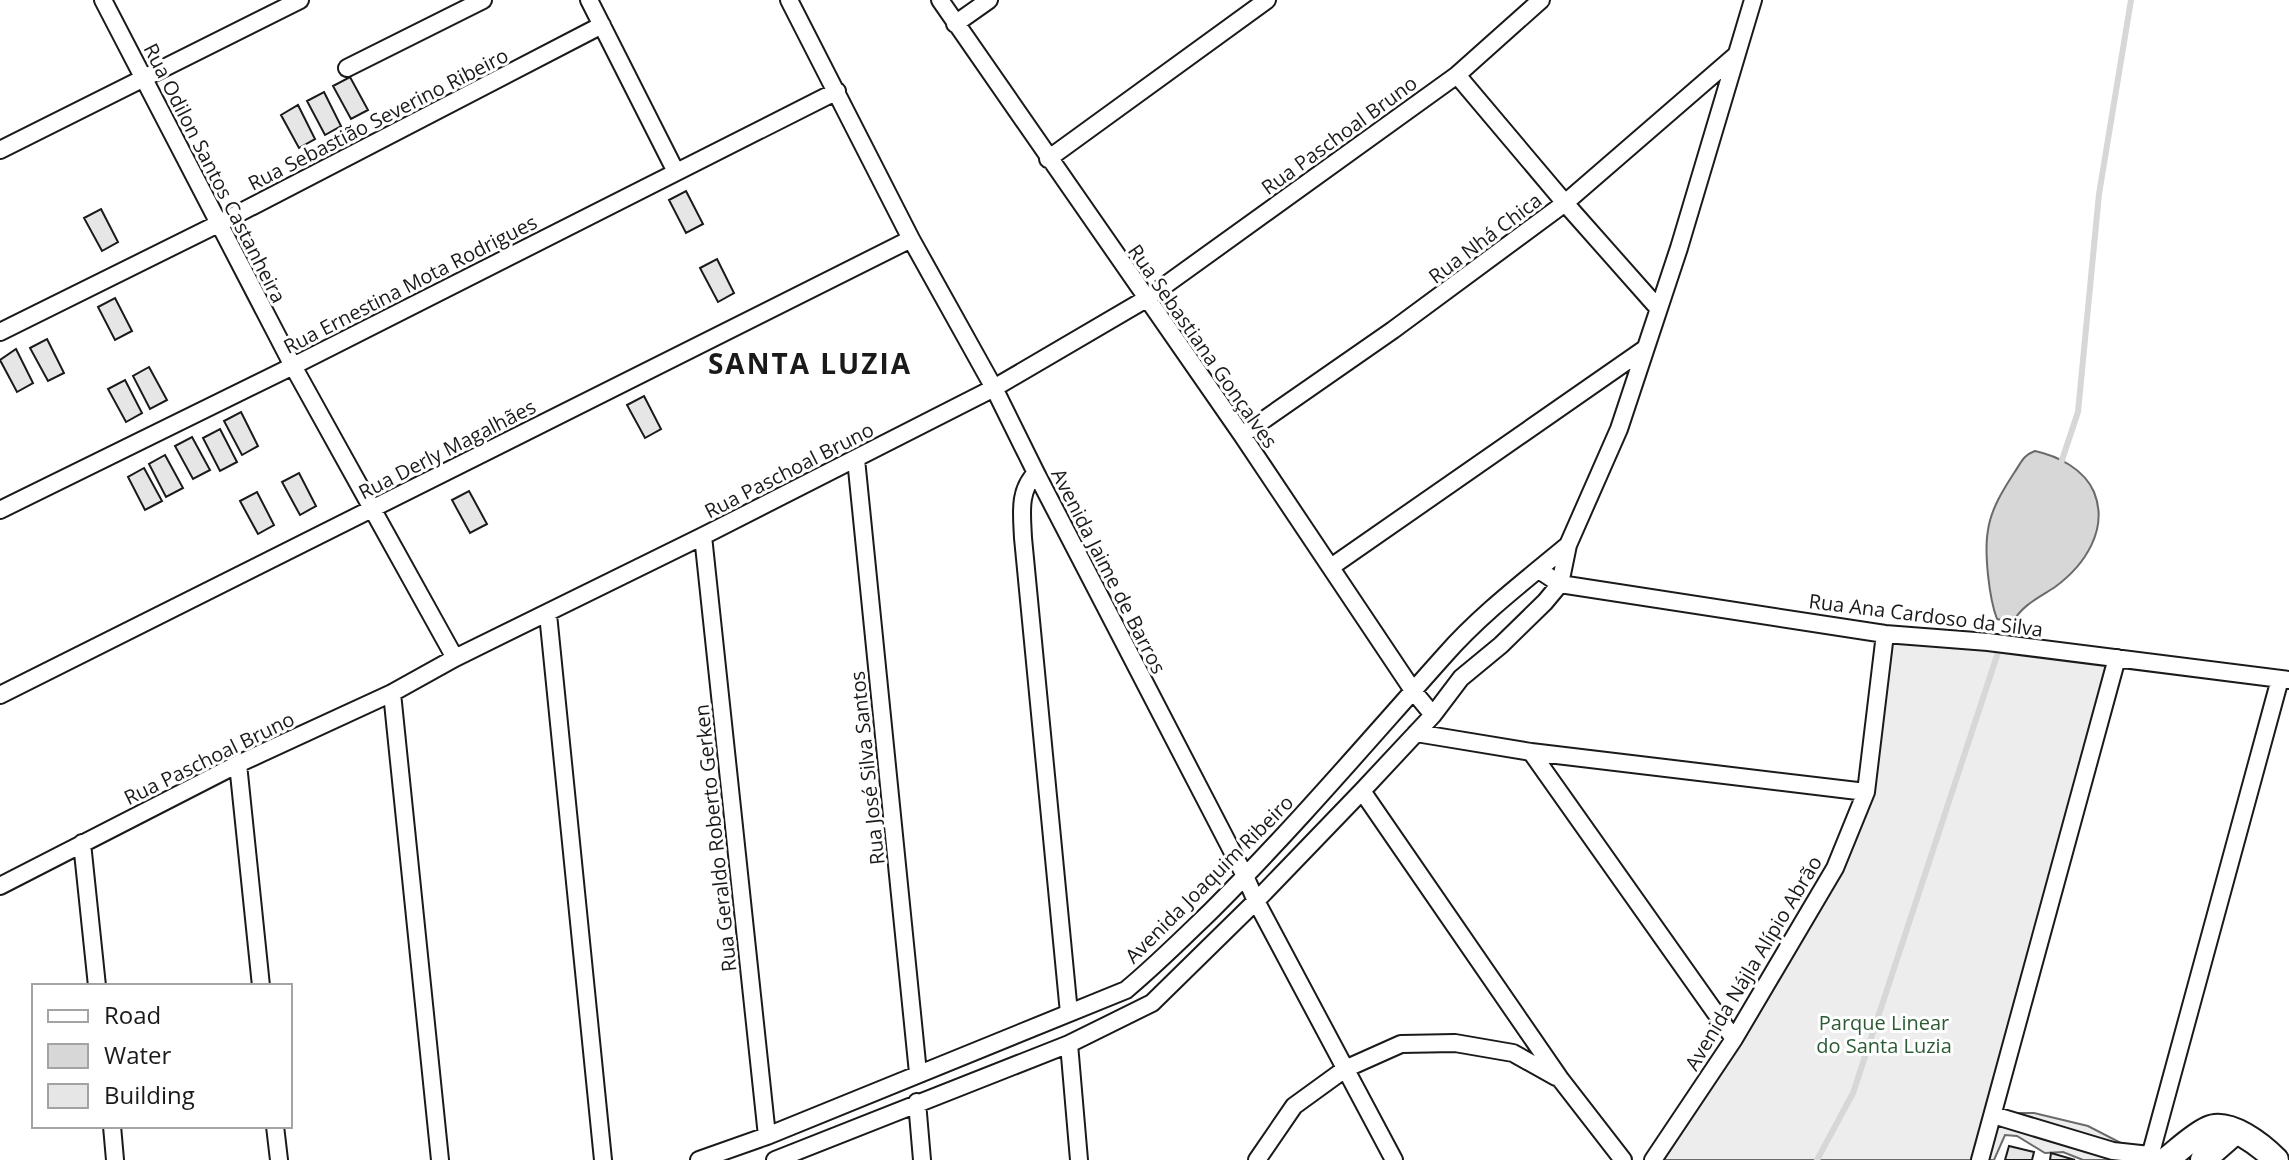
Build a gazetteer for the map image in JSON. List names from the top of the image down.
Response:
{
  "streets": {
    "street": [
      "Rua Sebastião Severino Ribeiro",
      "Rua Paschoal Bruno",
      "Rua Odilon Santos Castanheira",
      "Rua Nhá Chica",
      "Rua Ernestina Mota Rodrigues",
      "Rua Sebastiana Gonçalves",
      "Rua Derly Magalhães",
      "Avenida Jaime de Barros",
      "Rua Ana Cardoso da Silva",
      "Rua José Silva Santos",
      "Rua Geraldo Roberto Gerken",
      "Avenida Joaquim Ribeiro",
      "Avenida Nájla Alípio Abrão"
    ]
  },
  "crossings": [
    ["Rua Sebastião Severino Ribeiro", "Rua Odilon Santos Castanheira"],
    ["Rua Paschoal Bruno", "Rua Odilon Santos Castanheira"],
    ["Rua Paschoal Bruno", "Rua Sebastiana Gonçalves"],
    ["Rua Paschoal Bruno", "Avenida Jaime de Barros"],
    ["Rua Paschoal Bruno", "Rua José Silva Santos"],
    ["Rua Paschoal Bruno", "Rua Geraldo Roberto Gerken"],
    ["Rua Odilon Santos Castanheira", "Rua Ernestina Mota Rodrigues"],
    ["Rua Odilon Santos Castanheira", "Rua Derly Magalhães"],
    ["Rua Nhá Chica", "Rua Sebastiana Gonçalves"],
    ["Rua Ernestina Mota Rodrigues", "Avenida Jaime de Barros"],
    ["Rua Sebastiana Gonçalves", "Avenida Joaquim Ribeiro"],
    ["Rua Derly Magalhães", "Avenida Jaime de Barros"],
    ["Avenida Jaime de Barros", "Avenida Joaquim Ribeiro"],
    ["Rua Ana Cardoso da Silva", "Avenida Nájla Alípio Abrão"],
    ["Rua José Silva Santos", "Avenida Joaquim Ribeiro"],
    ["Rua Geraldo Roberto Gerken", "Avenida Joaquim Ribeiro"]
  ],
  "districts": ["SANTA LUZIA"],
  "parks": ["Parque Linear do Santa Luzia"],
  "legend": ["Road", "Water", "Building"]
}
